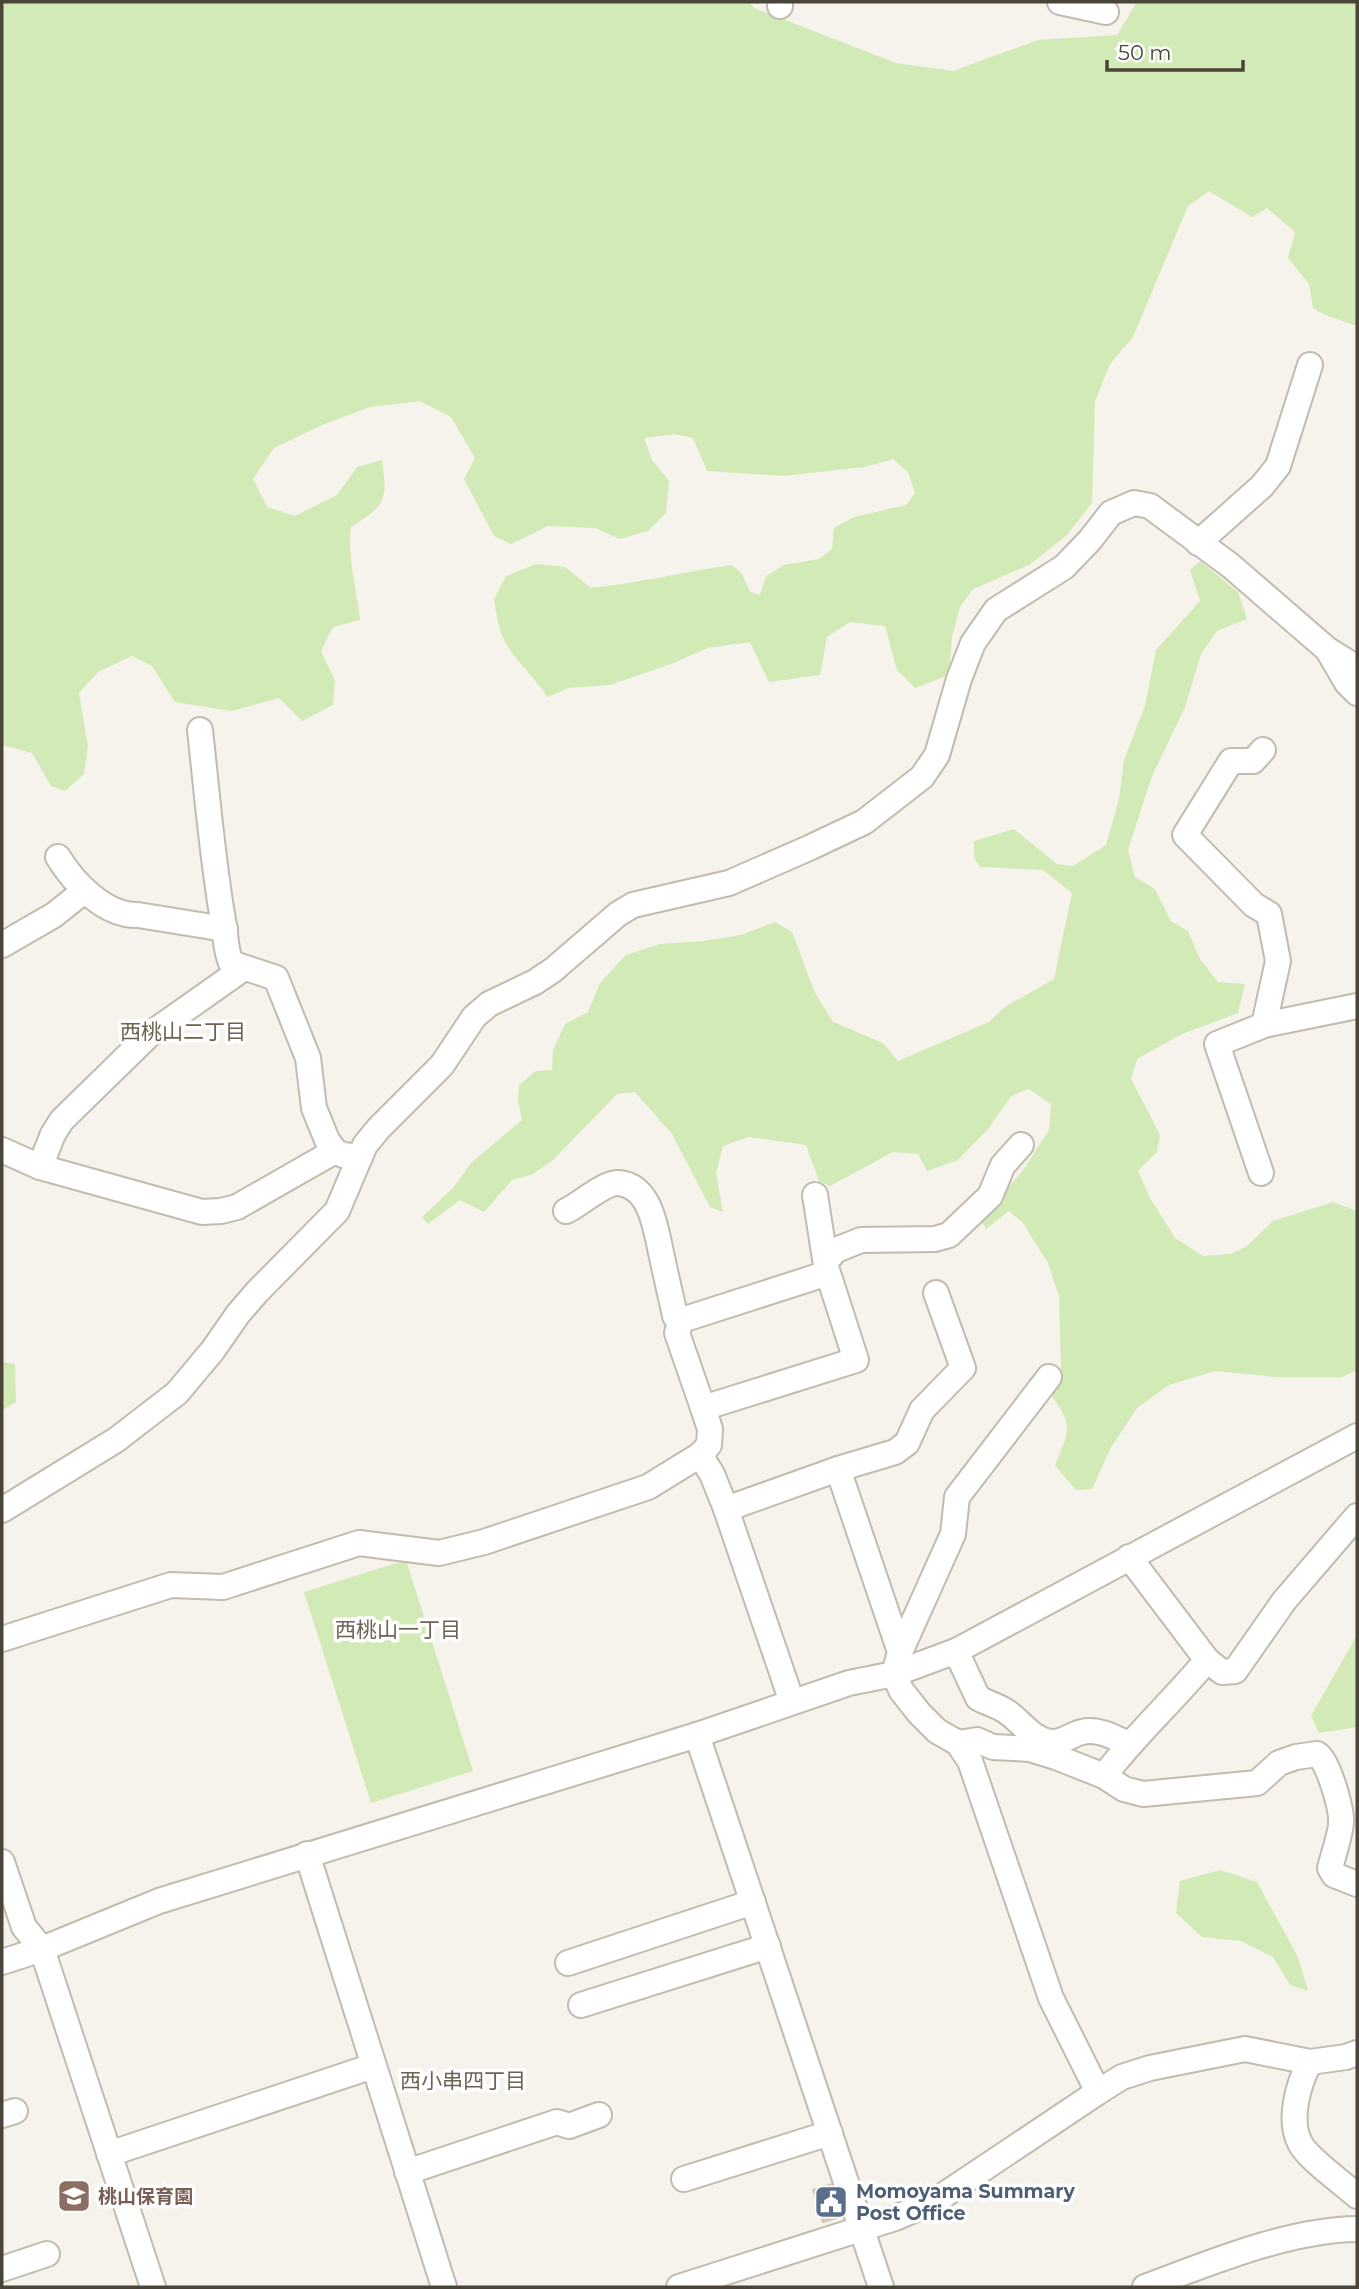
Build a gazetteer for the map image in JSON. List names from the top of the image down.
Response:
{
  "districts": ["西桃山二丁目", "西桃山一丁目", "西小串四丁目"],
  "places": {
    "school or university": ["桃山保育園"],
    "public building": ["Momoyama Summary Post Office"]
  },
  "scale_bar": "50 m"
}
